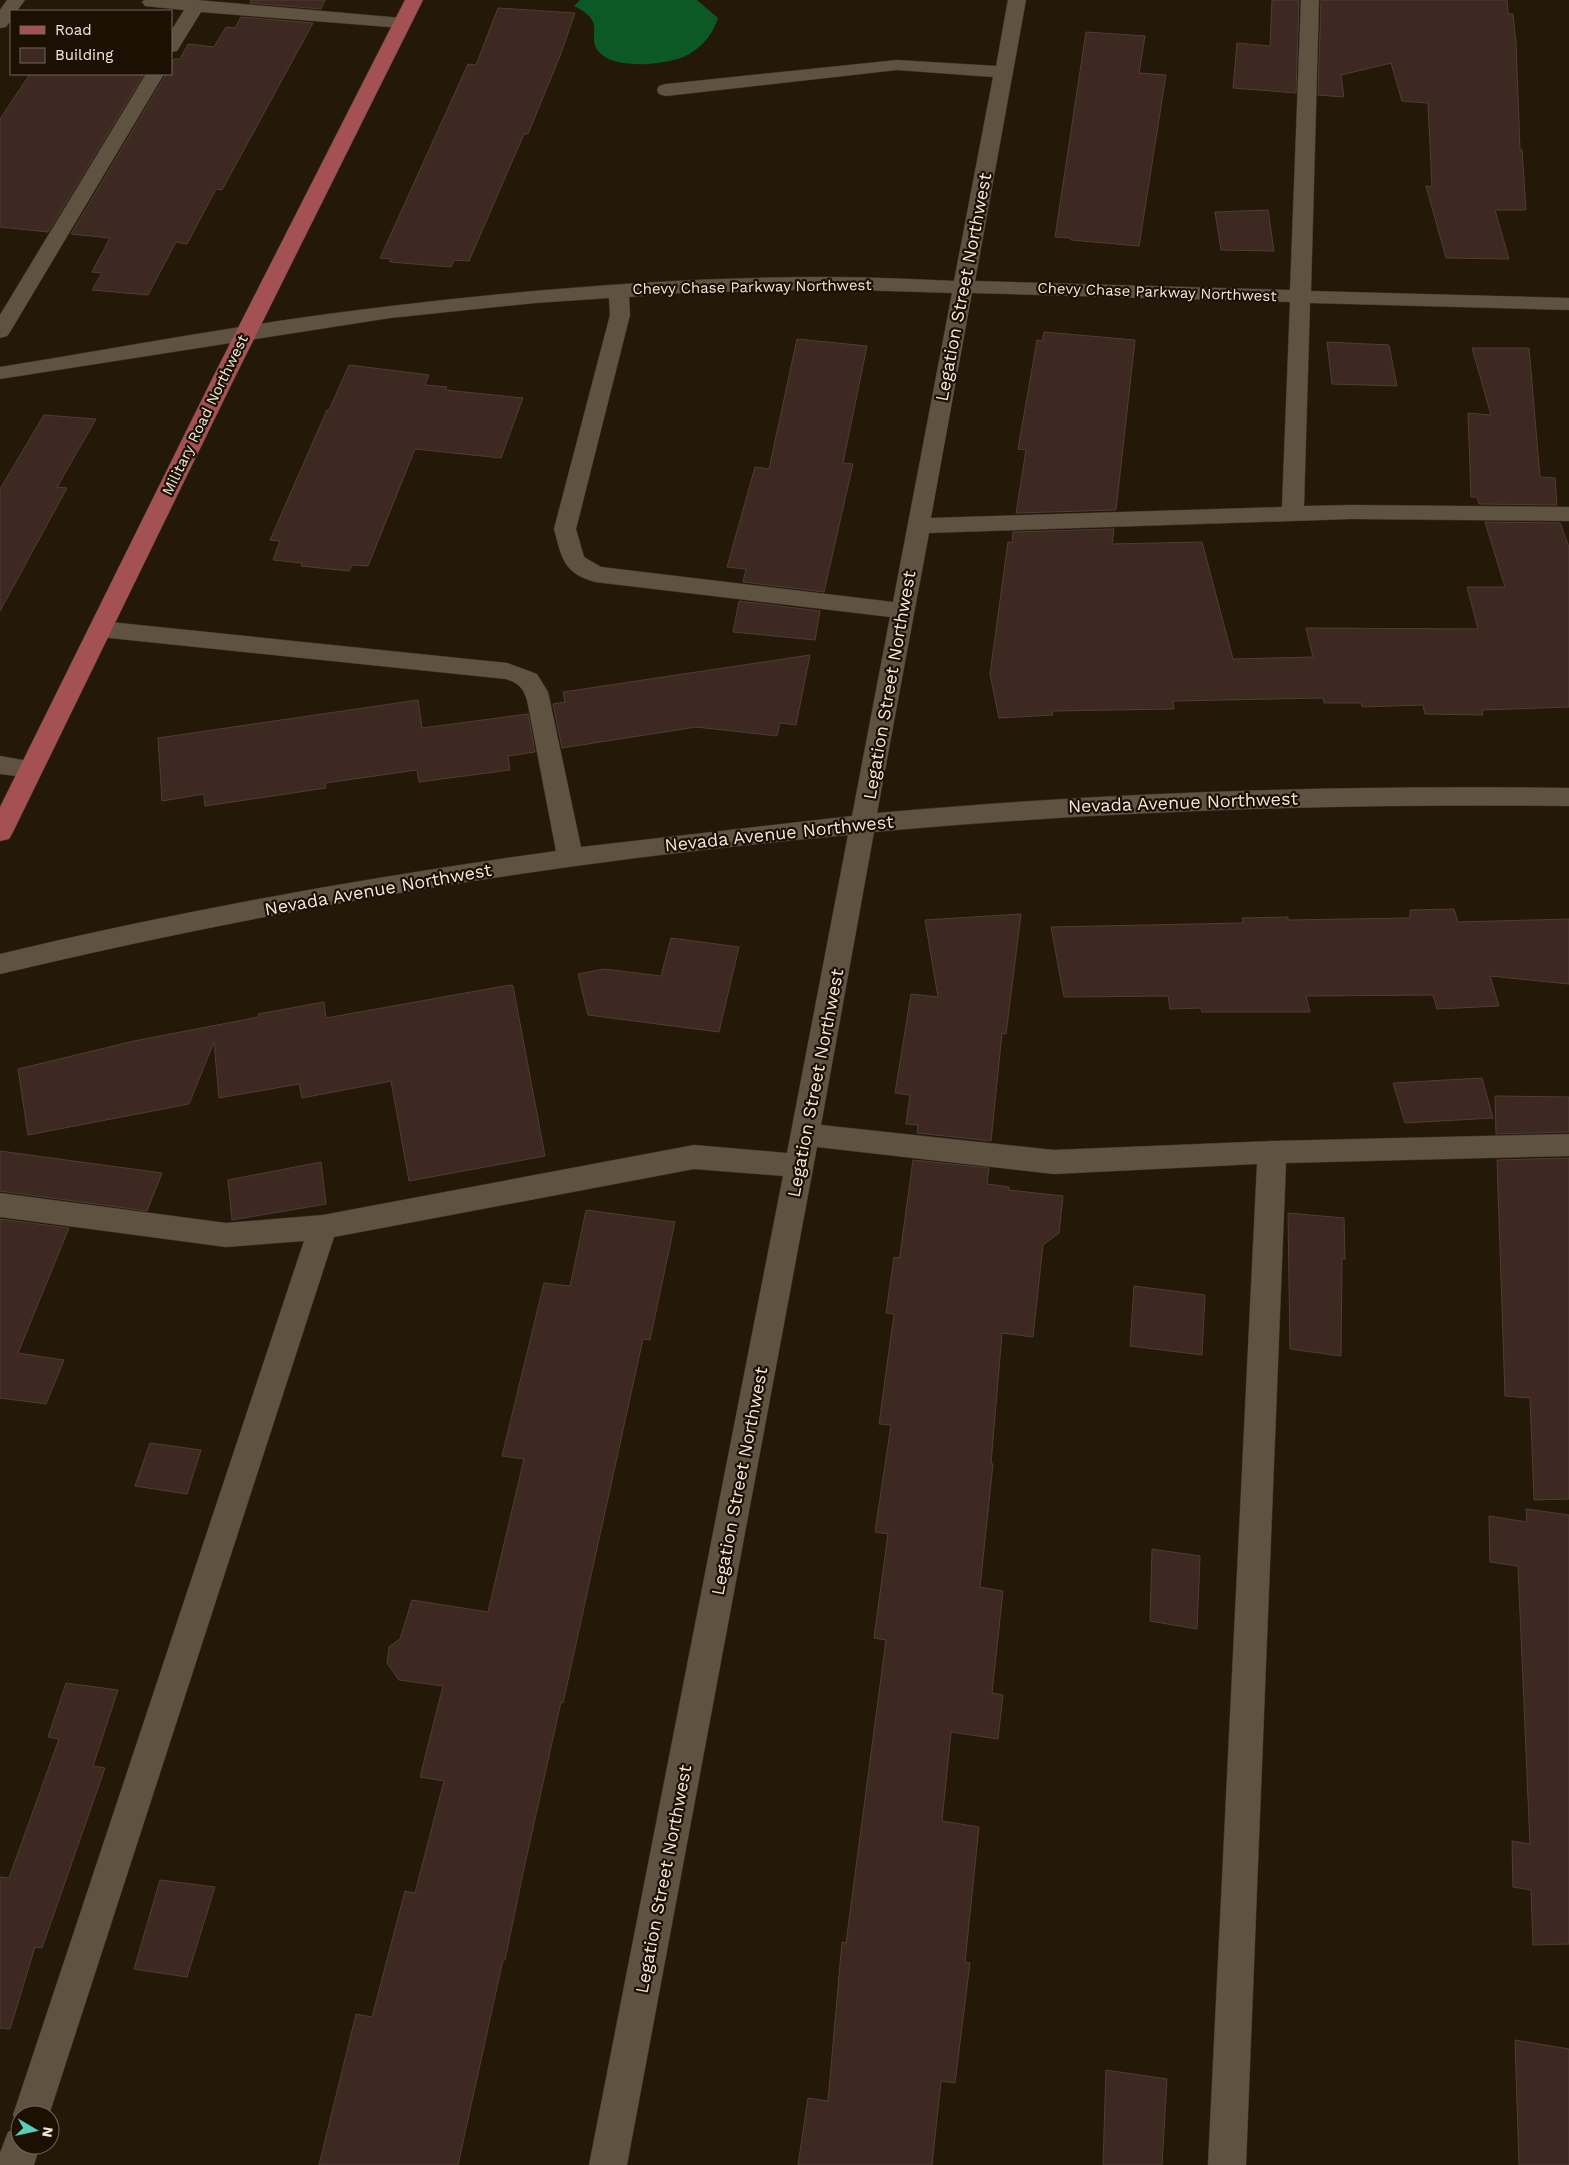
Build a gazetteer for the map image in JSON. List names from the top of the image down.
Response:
{
  "streets": {
    "main road": ["Military Road Northwest"],
    "street": ["Chevy Chase Parkway Northwest", "Legation Street Northwest", "Nevada Avenue Northwest"]
  },
  "crossings": [
    ["Chevy Chase Parkway Northwest", "Legation Street Northwest"],
    ["Chevy Chase Parkway Northwest", "Military Road Northwest"],
    ["Legation Street Northwest", "Nevada Avenue Northwest"]
  ],
  "legend": ["Road", "Building"],
  "north": "right"
}
